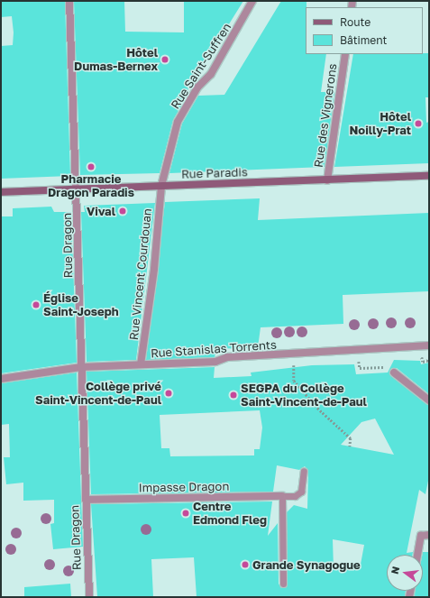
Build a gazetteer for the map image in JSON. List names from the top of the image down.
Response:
{
  "streets": {
    "main road": ["Rue Paradis"],
    "street": [
      "Rue Saint-Suffren",
      "Rue des Vignerons",
      "Rue Dragon",
      "Rue Vincent Courdouan",
      "Rue Stanislas Torrents",
      "Impasse Dragon"
    ]
  },
  "crossings": [
    ["Rue Saint-Suffren", "Rue Paradis"],
    ["Rue Saint-Suffren", "Rue Vincent Courdouan"],
    ["Rue des Vignerons", "Rue Paradis"],
    ["Rue Paradis", "Rue Dragon"],
    ["Rue Paradis", "Rue Vincent Courdouan"],
    ["Rue Dragon", "Rue Stanislas Torrents"],
    ["Rue Dragon", "Impasse Dragon"],
    ["Rue Vincent Courdouan", "Rue Stanislas Torrents"]
  ],
  "places": [
    "Hôtel Dumas-Bernex",
    "Hôtel Noilly-Prat",
    "Pharmacie Dragon Paradis",
    "Vival",
    "Église Saint-Joseph",
    "Collège privé Saint-Vincent-de-Paul",
    "SEGPA du Collège Saint-Vincent-de-Paul",
    "Centre Edmond Fleg",
    "Grande Synagogue"
  ],
  "legend": ["Route", "Bâtiment"],
  "north": "left"
}
